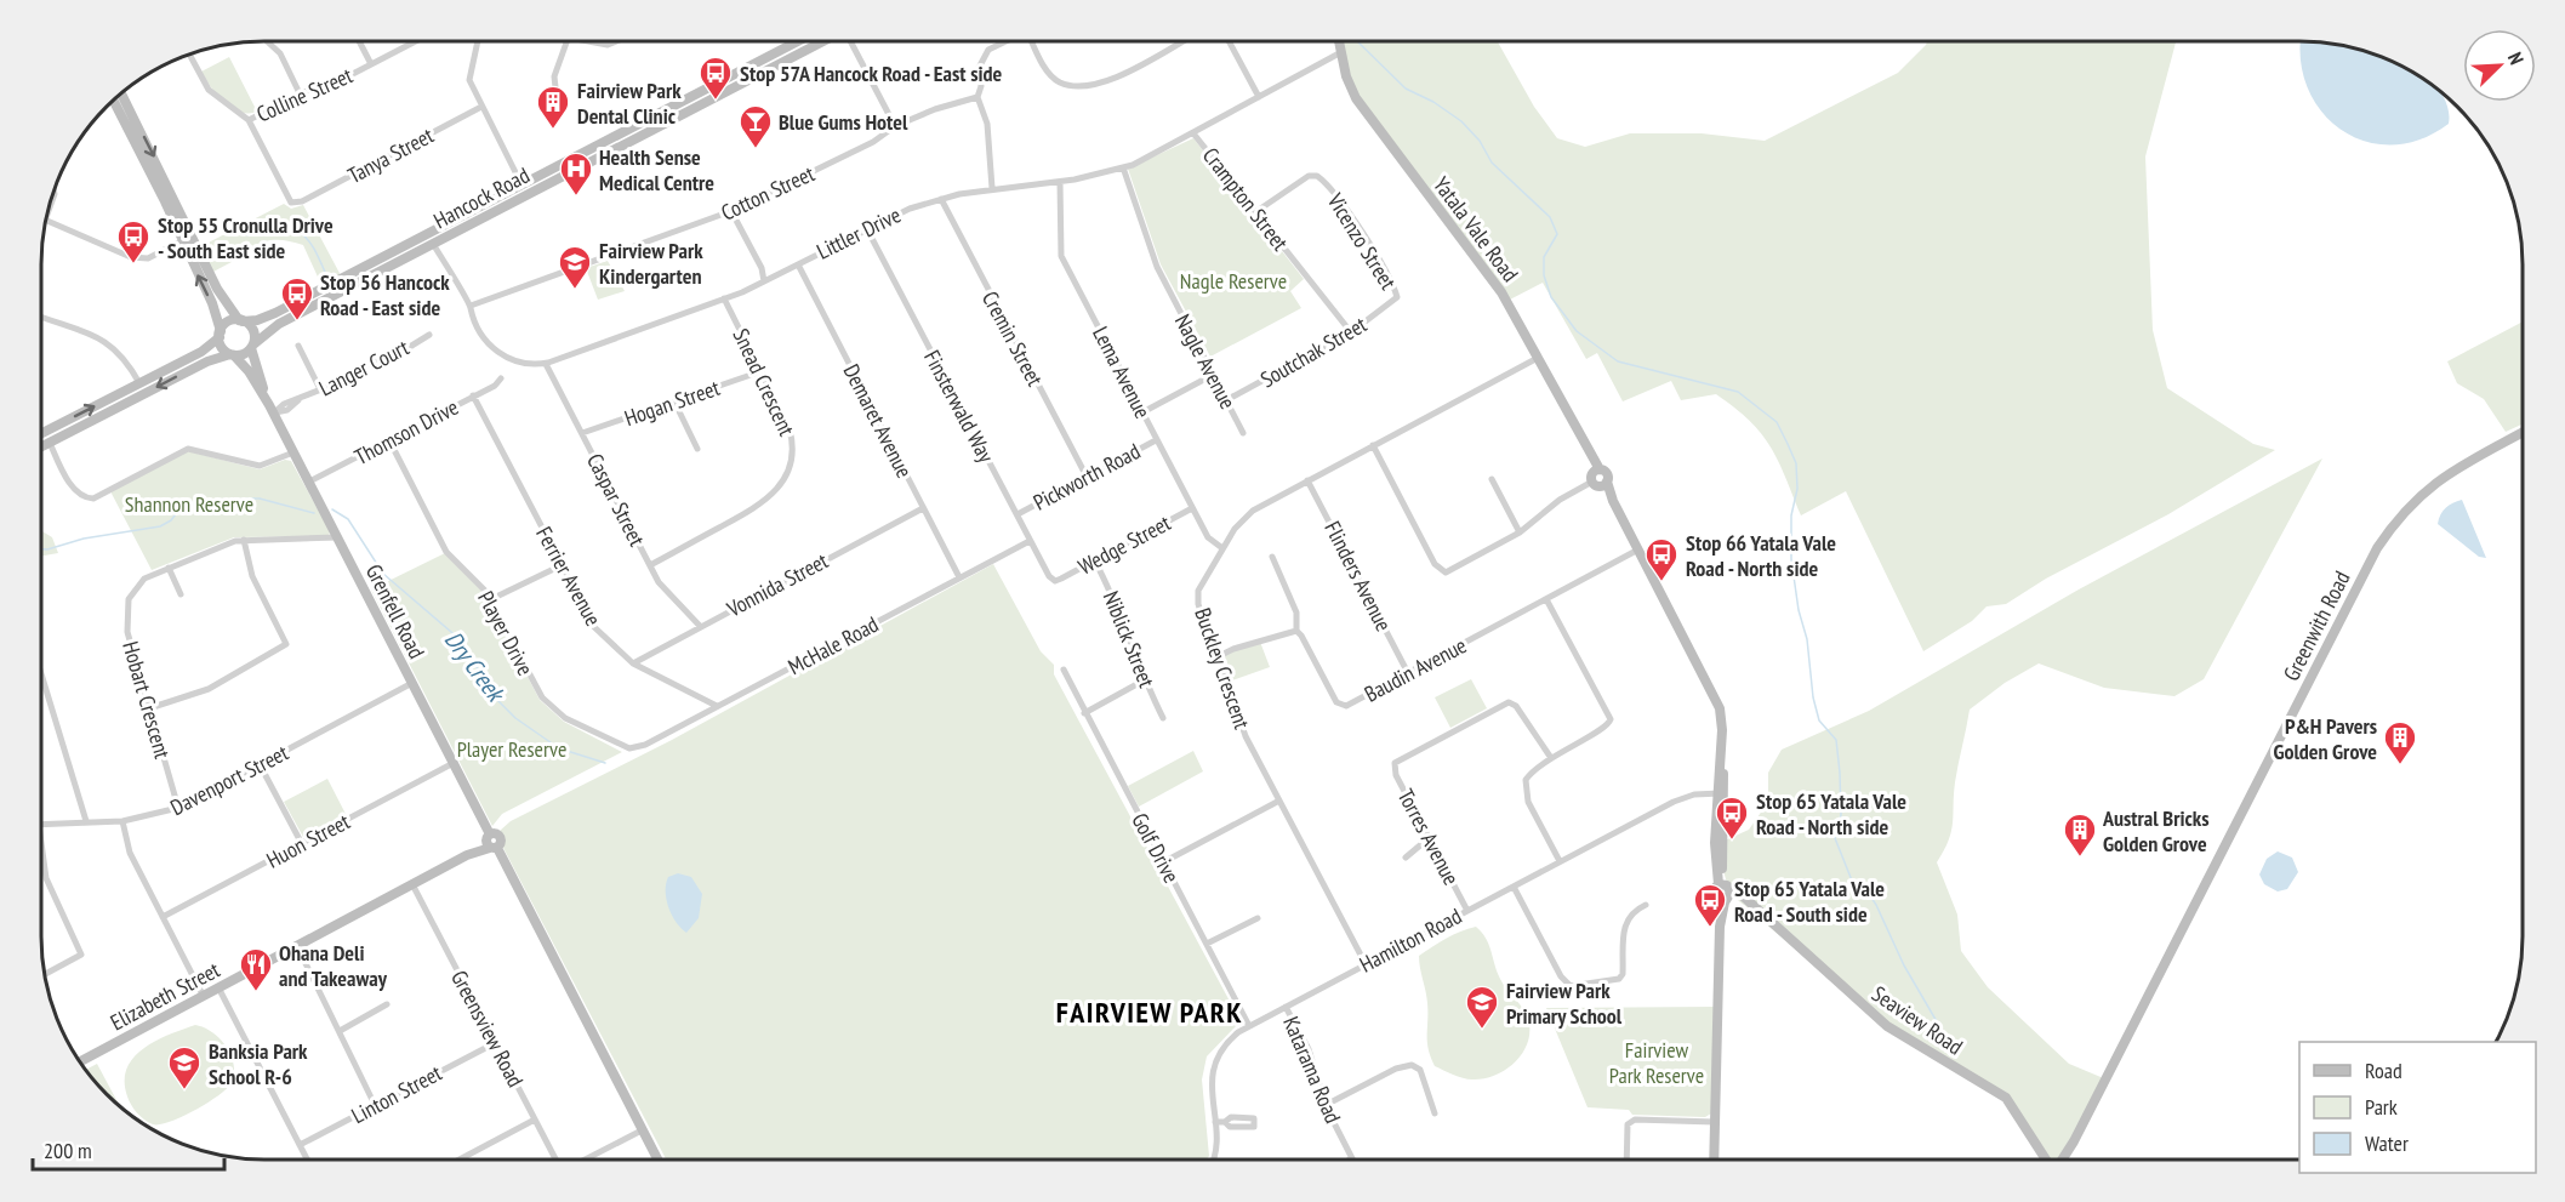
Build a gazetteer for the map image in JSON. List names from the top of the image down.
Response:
{
  "streets": {
    "main road": [
      "Hancock Road",
      "Yatala Vale Road",
      "Grenfell Road",
      "Greenwith Road",
      "Elizabeth Street",
      "Seaview Road"
    ],
    "street": [
      "Colline Street",
      "Tanya Street",
      "Cotton Street",
      "Crampton Street",
      "Littler Drive",
      "Vicenzo Street",
      "Cremin Street",
      "Soutchak Street",
      "Nagle Avenue",
      "Langer Court",
      "Lema Avenue",
      "Snead Crescent",
      "Hogan Street",
      "Finsterwald Way",
      "Demaret Avenue",
      "Thomson Drive",
      "Pickworth Road",
      "Caspar Street",
      "Wedge Street",
      "Ferrier Avenue",
      "Flinders Avenue",
      "Vonnida Street",
      "Player Drive",
      "Niblick Street",
      "McHale Road",
      "Buckley Crescent",
      "Baudin Avenue",
      "Hobart Crescent",
      "Davenport Street",
      "Torres Avenue",
      "Huon Street",
      "Golf Drive",
      "Hamilton Road",
      "Greensview Road",
      "Katarama Road",
      "Linton Street"
    ]
  },
  "crossings": [
    ["Colline Street", "Tanya Street"],
    ["Cotton Street", "Littler Drive"],
    ["Hancock Road", "Littler Drive"],
    ["Hancock Road", "Grenfell Road"],
    ["Crampton Street", "Littler Drive"],
    ["Crampton Street", "Vicenzo Street"],
    ["Crampton Street", "Soutchak Street"],
    ["Yatala Vale Road", "Littler Drive"],
    ["Yatala Vale Road", "Buckley Crescent"],
    ["Yatala Vale Road", "Baudin Avenue"],
    ["Yatala Vale Road", "Hamilton Road"],
    ["Yatala Vale Road", "Seaview Road"],
    ["Littler Drive", "Cremin Street"],
    ["Littler Drive", "Nagle Avenue"],
    ["Littler Drive", "Lema Avenue"],
    ["Littler Drive", "Snead Crescent"],
    ["Littler Drive", "Finsterwald Way"],
    ["Littler Drive", "Demaret Avenue"],
    ["Littler Drive", "Caspar Street"],
    ["Vicenzo Street", "Soutchak Street"],
    ["Cremin Street", "Pickworth Road"],
    ["Soutchak Street", "Nagle Avenue"],
    ["Langer Court", "Grenfell Road"],
    ["Lema Avenue", "Pickworth Road"],
    ["Lema Avenue", "Wedge Street"],
    ["Lema Avenue", "Buckley Crescent"],
    ["Snead Crescent", "Hogan Street"],
    ["Snead Crescent", "Caspar Street"],
    ["Hogan Street", "Caspar Street"],
    ["Finsterwald Way", "Pickworth Road"],
    ["Finsterwald Way", "Wedge Street"],
    ["Finsterwald Way", "McHale Road"],
    ["Demaret Avenue", "Vonnida Street"],
    ["Demaret Avenue", "McHale Road"],
    ["Thomson Drive", "Ferrier Avenue"],
    ["Thomson Drive", "Grenfell Road"],
    ["Thomson Drive", "Player Drive"],
    ["Caspar Street", "Vonnida Street"],
    ["Wedge Street", "Niblick Street"],
    ["Ferrier Avenue", "Vonnida Street"],
    ["Ferrier Avenue", "McHale Road"],
    ["Flinders Avenue", "Buckley Crescent"],
    ["Flinders Avenue", "Baudin Avenue"],
    ["Grenfell Road", "Hobart Crescent"],
    ["Grenfell Road", "Davenport Street"],
    ["Grenfell Road", "Huon Street"],
    ["Grenfell Road", "Elizabeth Street"],
    ["Player Drive", "McHale Road"],
    ["Buckley Crescent", "Hamilton Road"],
    ["Hobart Crescent", "Davenport Street"],
    ["Torres Avenue", "Hamilton Road"],
    ["Golf Drive", "Hamilton Road"],
    ["Hamilton Road", "Katarama Road"],
    ["Elizabeth Street", "Greensview Road"],
    ["Greensview Road", "Linton Street"]
  ],
  "districts": ["FAIRVIEW PARK"],
  "water": ["Dry Creek"],
  "parks": [
    "Nagle Reserve",
    "Shannon Reserve",
    "Player Reserve",
    "Fairview Park Reserve"
  ],
  "places": {
    "bus stop": [
      "Stop 57A Hancock Road - East side",
      "Stop 55 Cronulla Drive - South East side",
      "Stop 56 Hancock Road - East side",
      "Stop 66 Yatala Vale Road - North side",
      "Stop 65 Yatala Vale Road - North side",
      "Stop 65 Yatala Vale Road - South side"
    ],
    "building": ["Fairview Park Dental Clinic", "P&H Pavers Golden Grove", "Austral Bricks Golden Grove"],
    "bar": ["Blue Gums Hotel"],
    "hospital": ["Health Sense Medical Centre"],
    "school or university": ["Fairview Park Kindergarten", "Fairview Park Primary School", "Banksia Park School R-6"],
    "restaurant": ["Ohana Deli and Takeaway"]
  },
  "legend": ["Road", "Park", "Water"],
  "scale_bar": "200 m",
  "north": "top right"
}
